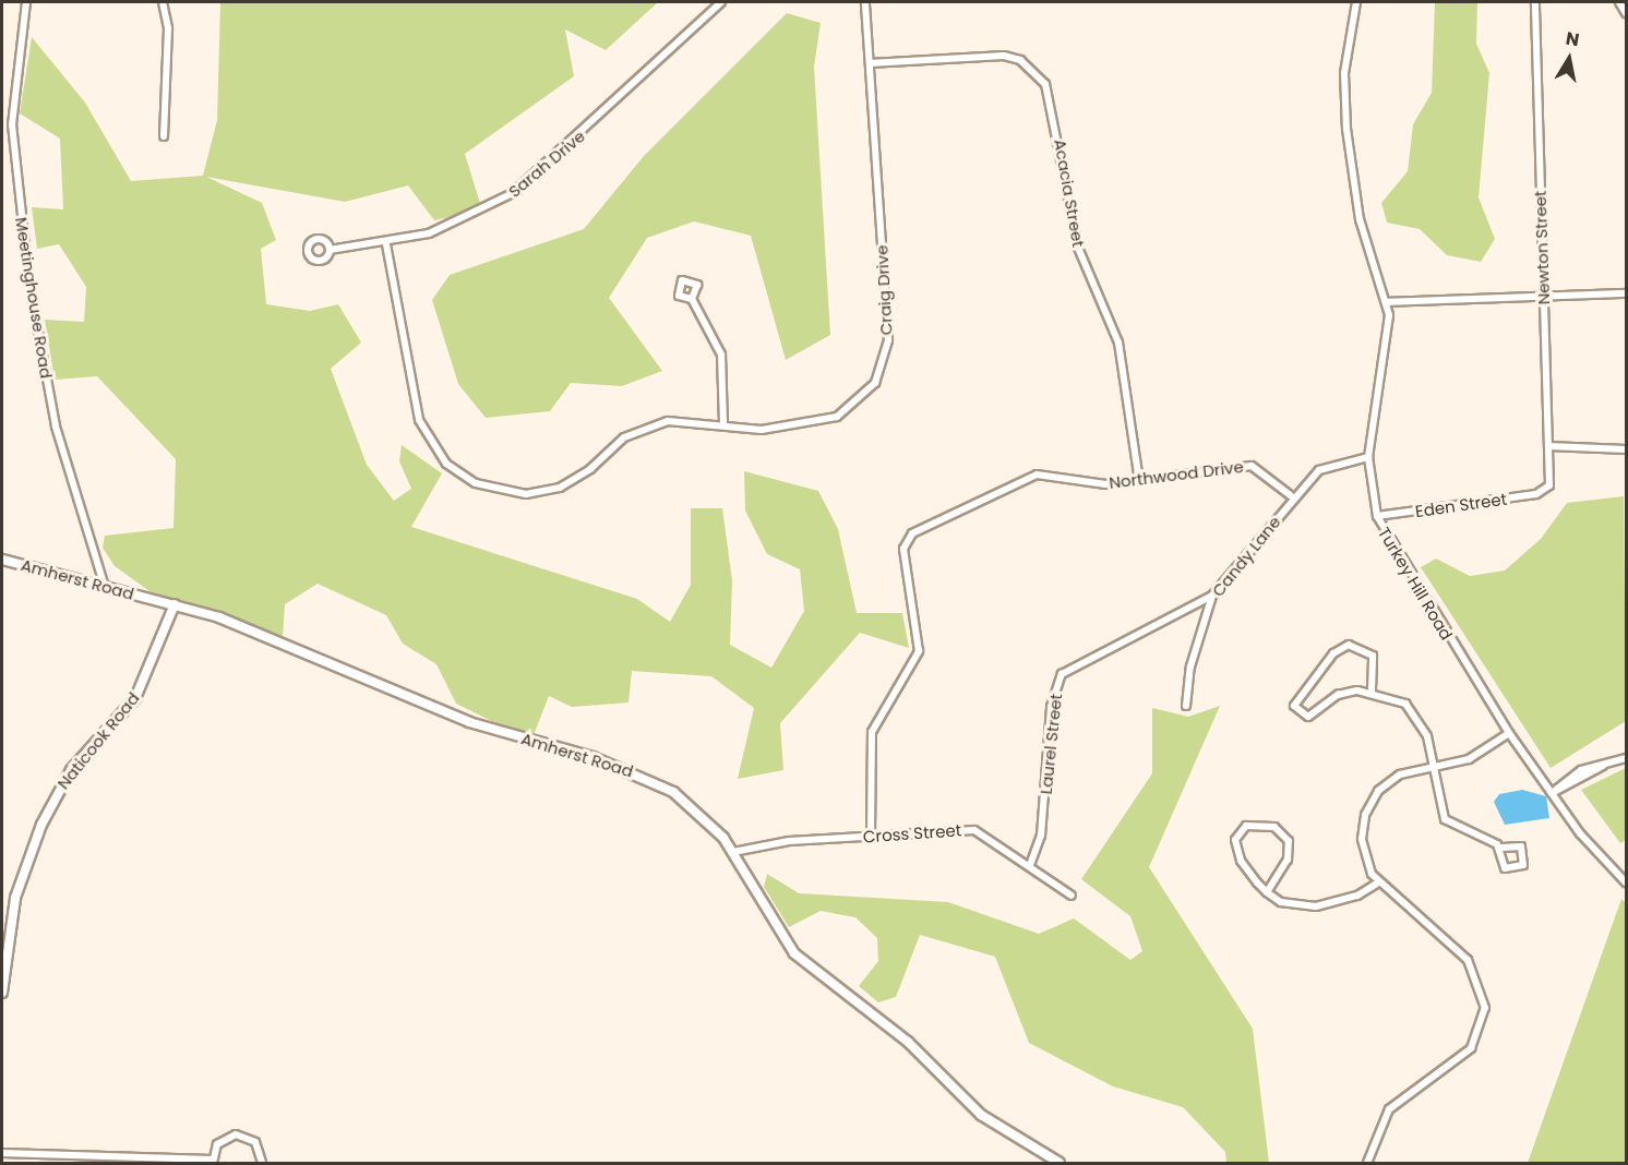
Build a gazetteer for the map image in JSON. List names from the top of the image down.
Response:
{
  "streets": {
    "street": [
      "Sarah Drive",
      "Acacia Street",
      "Newton Street",
      "Craig Drive",
      "Meetinghouse Road",
      "Northwood Drive",
      "Eden Street",
      "Candy Lane",
      "Amherst Road",
      "Turkey Hill Road",
      "Naticook Road",
      "Laurel Street",
      "Cross Street"
    ]
  },
  "crossings": [
    ["Sarah Drive", "Craig Drive"],
    ["Acacia Street", "Craig Drive"],
    ["Acacia Street", "Northwood Drive"],
    ["Newton Street", "Eden Street"],
    ["Meetinghouse Road", "Amherst Road"],
    ["Northwood Drive", "Candy Lane"],
    ["Northwood Drive", "Cross Street"],
    ["Eden Street", "Turkey Hill Road"],
    ["Candy Lane", "Turkey Hill Road"],
    ["Candy Lane", "Laurel Street"],
    ["Amherst Road", "Naticook Road"],
    ["Amherst Road", "Cross Street"],
    ["Laurel Street", "Cross Street"]
  ],
  "north": "top"
}
